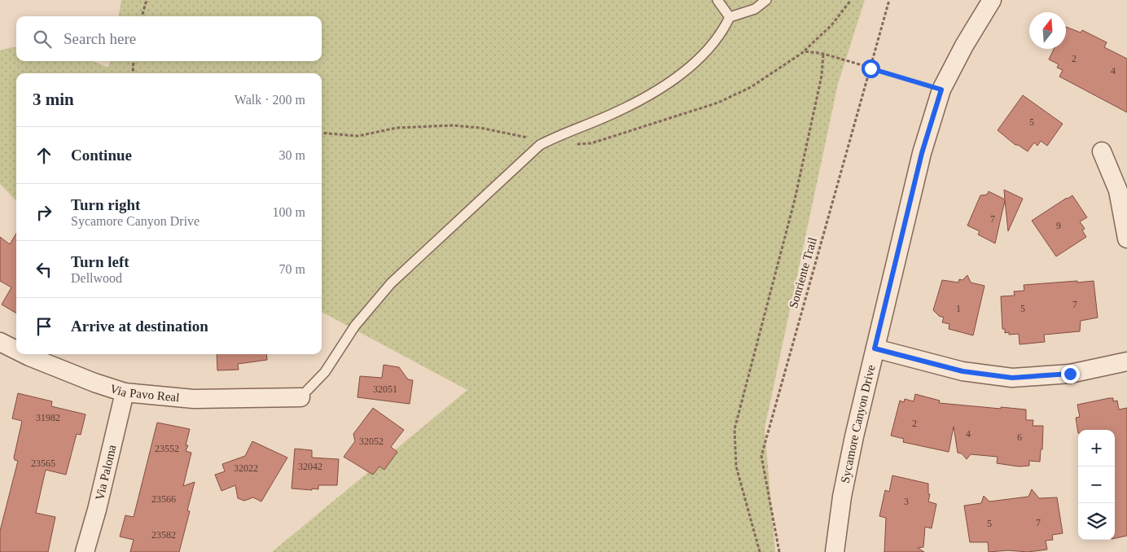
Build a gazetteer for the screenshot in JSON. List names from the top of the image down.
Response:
{
  "streets": {
    "street": ["Via Pavo Real", "Sycamore Canyon Drive", "Via Paloma"],
    "path": ["Sonriente Trail"]
  },
  "crossings": [
    ["Via Pavo Real", "Via Paloma"]
  ],
  "house_numbers": [
    "2",
    "4",
    "5",
    "7",
    "9",
    "7",
    "1",
    "5",
    "32051",
    "31982",
    "2",
    "4",
    "6",
    "32052",
    "23552",
    "23565",
    "32042",
    "32022",
    "23566",
    "3",
    "7",
    "5",
    "23582"
  ],
  "north": "top",
  "page": {
    "search": "Search here",
    "heading": ["3 min", "Walk · 200 m"],
    "list": [
      ["Continue", "30 m"],
      ["Turn right", "Sycamore Canyon Drive", "100 m"],
      ["Turn left", "Dellwood", "70 m"],
      "Arrive at destination"
    ],
    "map_buttons": ["+", "−"]
  }
}
